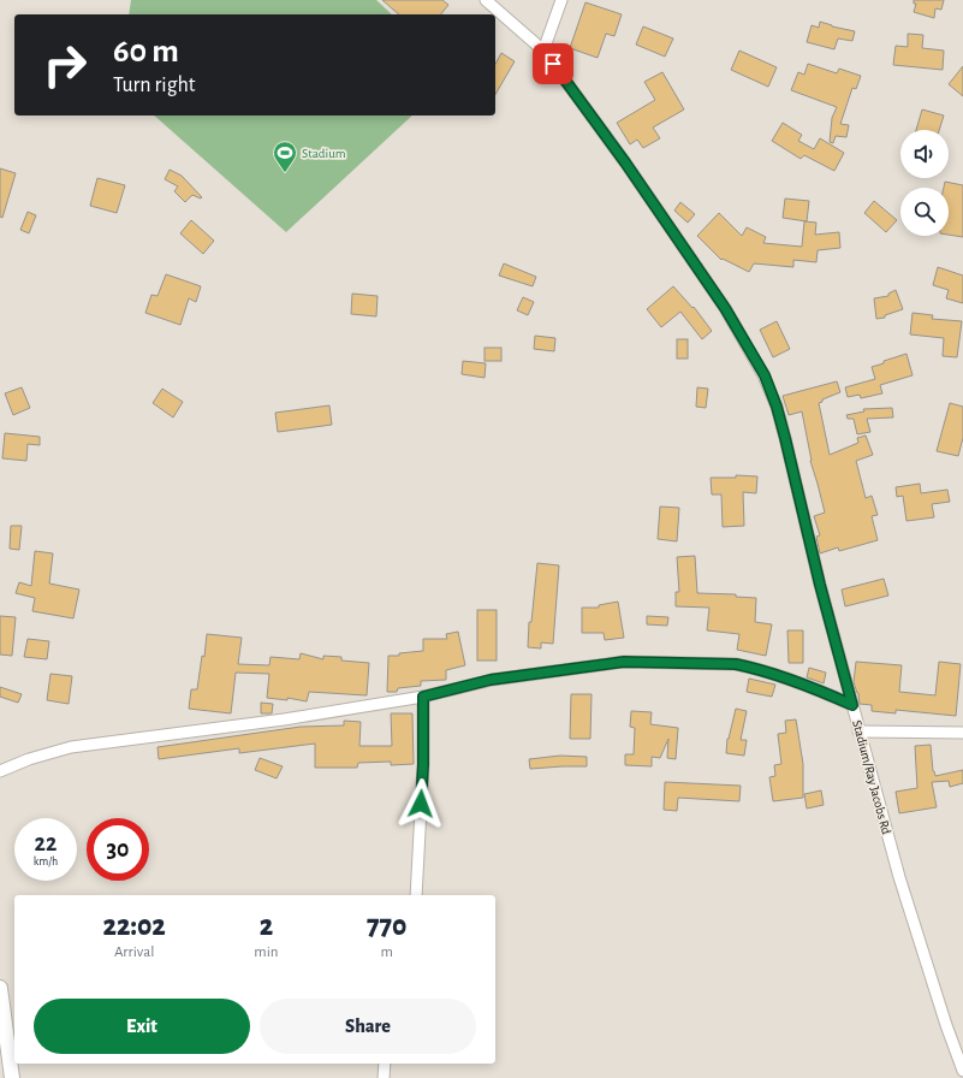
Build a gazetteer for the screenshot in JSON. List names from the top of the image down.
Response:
{
  "streets": {
    "street": ["Stadium/Ray Jacobs Rd"]
  },
  "places": {
    "sports": ["Stadium"]
  },
  "page": {
    "turn": ["60 m", "Turn right"],
    "speed": "22 km/h",
    "limit": "30",
    "eta": [
      "22:02",
      "Arrival",
      "2",
      "min",
      "770",
      "m"
    ],
    "buttons": ["Exit", "Share"]
  }
}
